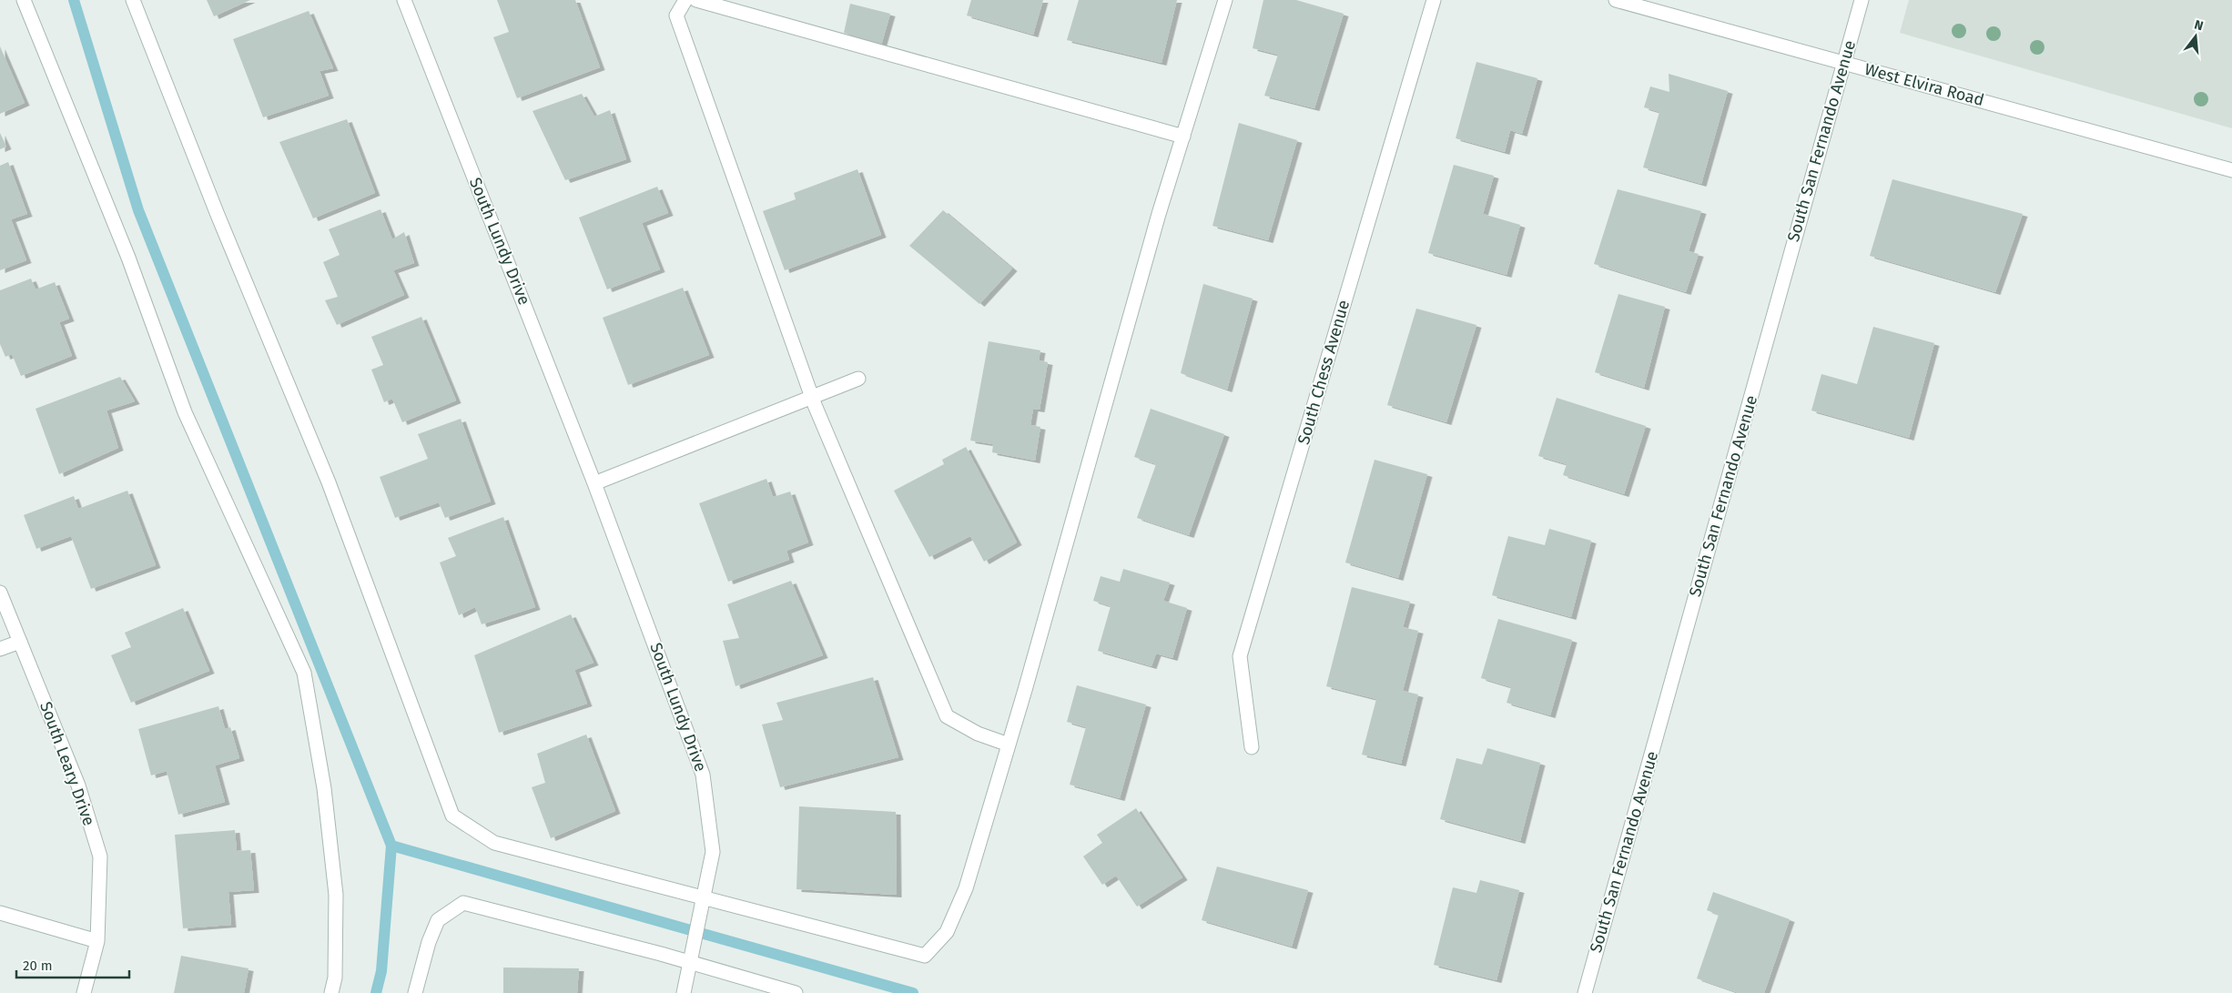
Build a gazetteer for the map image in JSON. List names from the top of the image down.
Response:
{
  "streets": {
    "street": [
      "West Elvira Road",
      "South San Fernando Avenue",
      "South Lundy Drive",
      "South Chess Avenue",
      "South Leary Drive"
    ]
  },
  "crossings": [
    ["West Elvira Road", "South San Fernando Avenue"]
  ],
  "scale_bar": "20 m",
  "north": "top"
}
